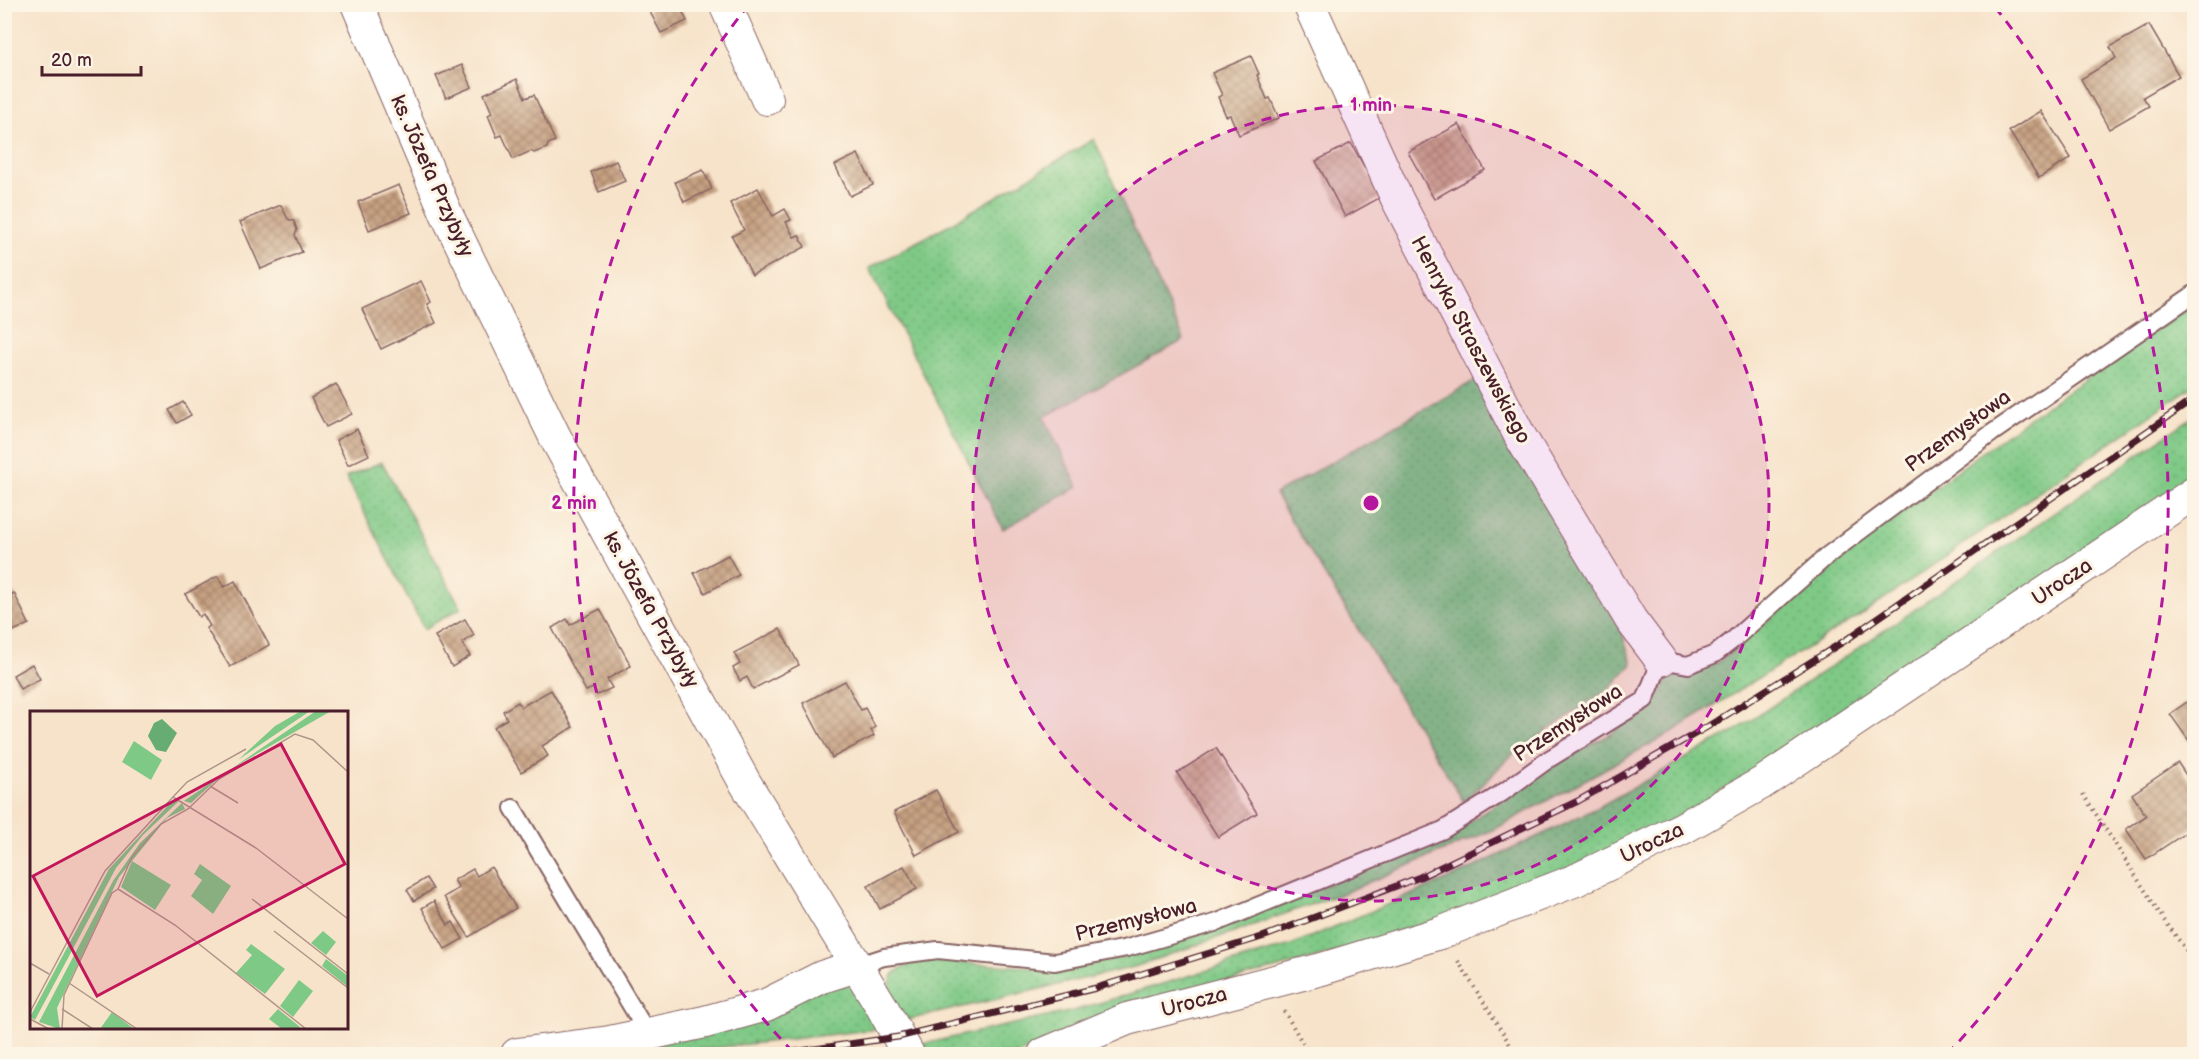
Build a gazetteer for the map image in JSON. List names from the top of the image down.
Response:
{
  "streets": {
    "street": ["ks. Józefa Przybyły", "Henryka Straszewskiego", "Urocza"],
    "lane": ["Przemysłowa"]
  },
  "crossings": [
    ["ks. Józefa Przybyły", "Przemysłowa"],
    ["Henryka Straszewskiego", "Przemysłowa"]
  ],
  "scale_bar": "20 m",
  "rings": ["1 min", "2 min"]
}
